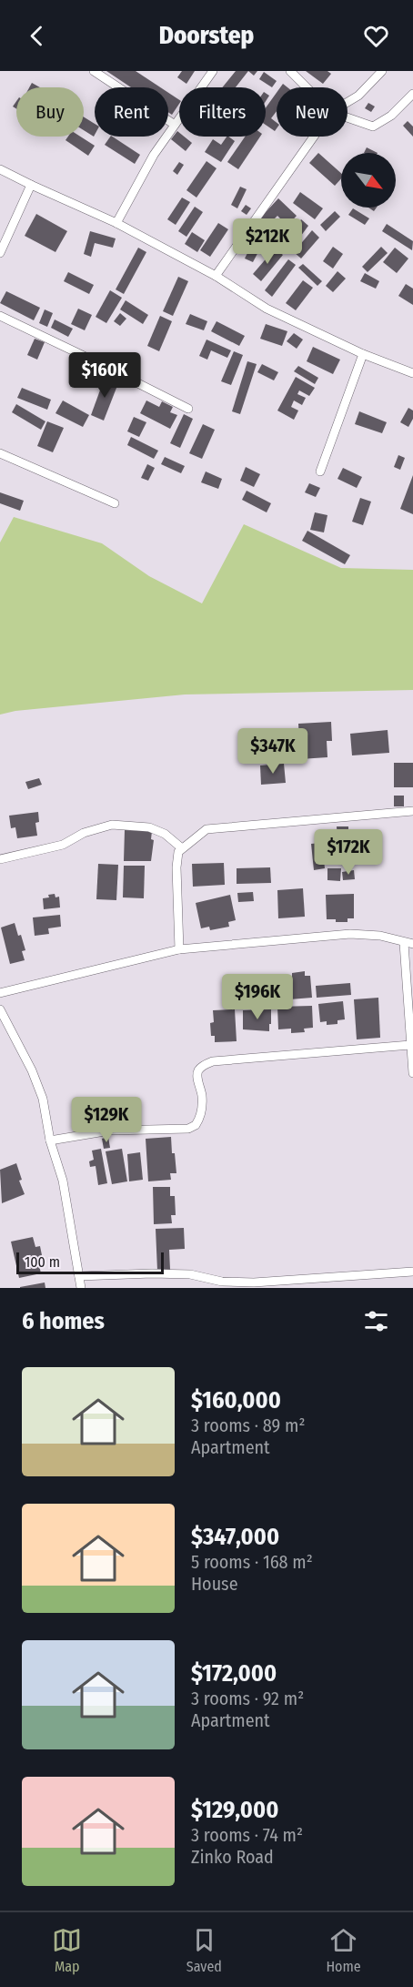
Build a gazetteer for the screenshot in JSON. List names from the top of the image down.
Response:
{
  "scale_bar": "100 m",
  "north": "bottom right",
  "page": {
    "header": "Doorstep",
    "chip": [
      "Buy",
      "Rent",
      "Filters",
      "New"
    ],
    "price": [
      "$212K",
      "$160K",
      "$347K",
      "$172K",
      "$196K",
      "$129K"
    ],
    "scale": "100 m",
    "heading": "6 homes",
    "list": [
      {
        "name": "$160,000",
        "note": "3 rooms · 89 m² · Apartment"
      },
      {
        "name": "$347,000",
        "note": "5 rooms · 168 m² · House"
      },
      {
        "name": "$172,000",
        "note": "3 rooms · 92 m² · Apartment"
      },
      {
        "name": "$129,000",
        "note": "3 rooms · 74 m² · Zinko Road"
      }
    ],
    "tabs": ["Map", "Saved", "Home"]
  }
}
